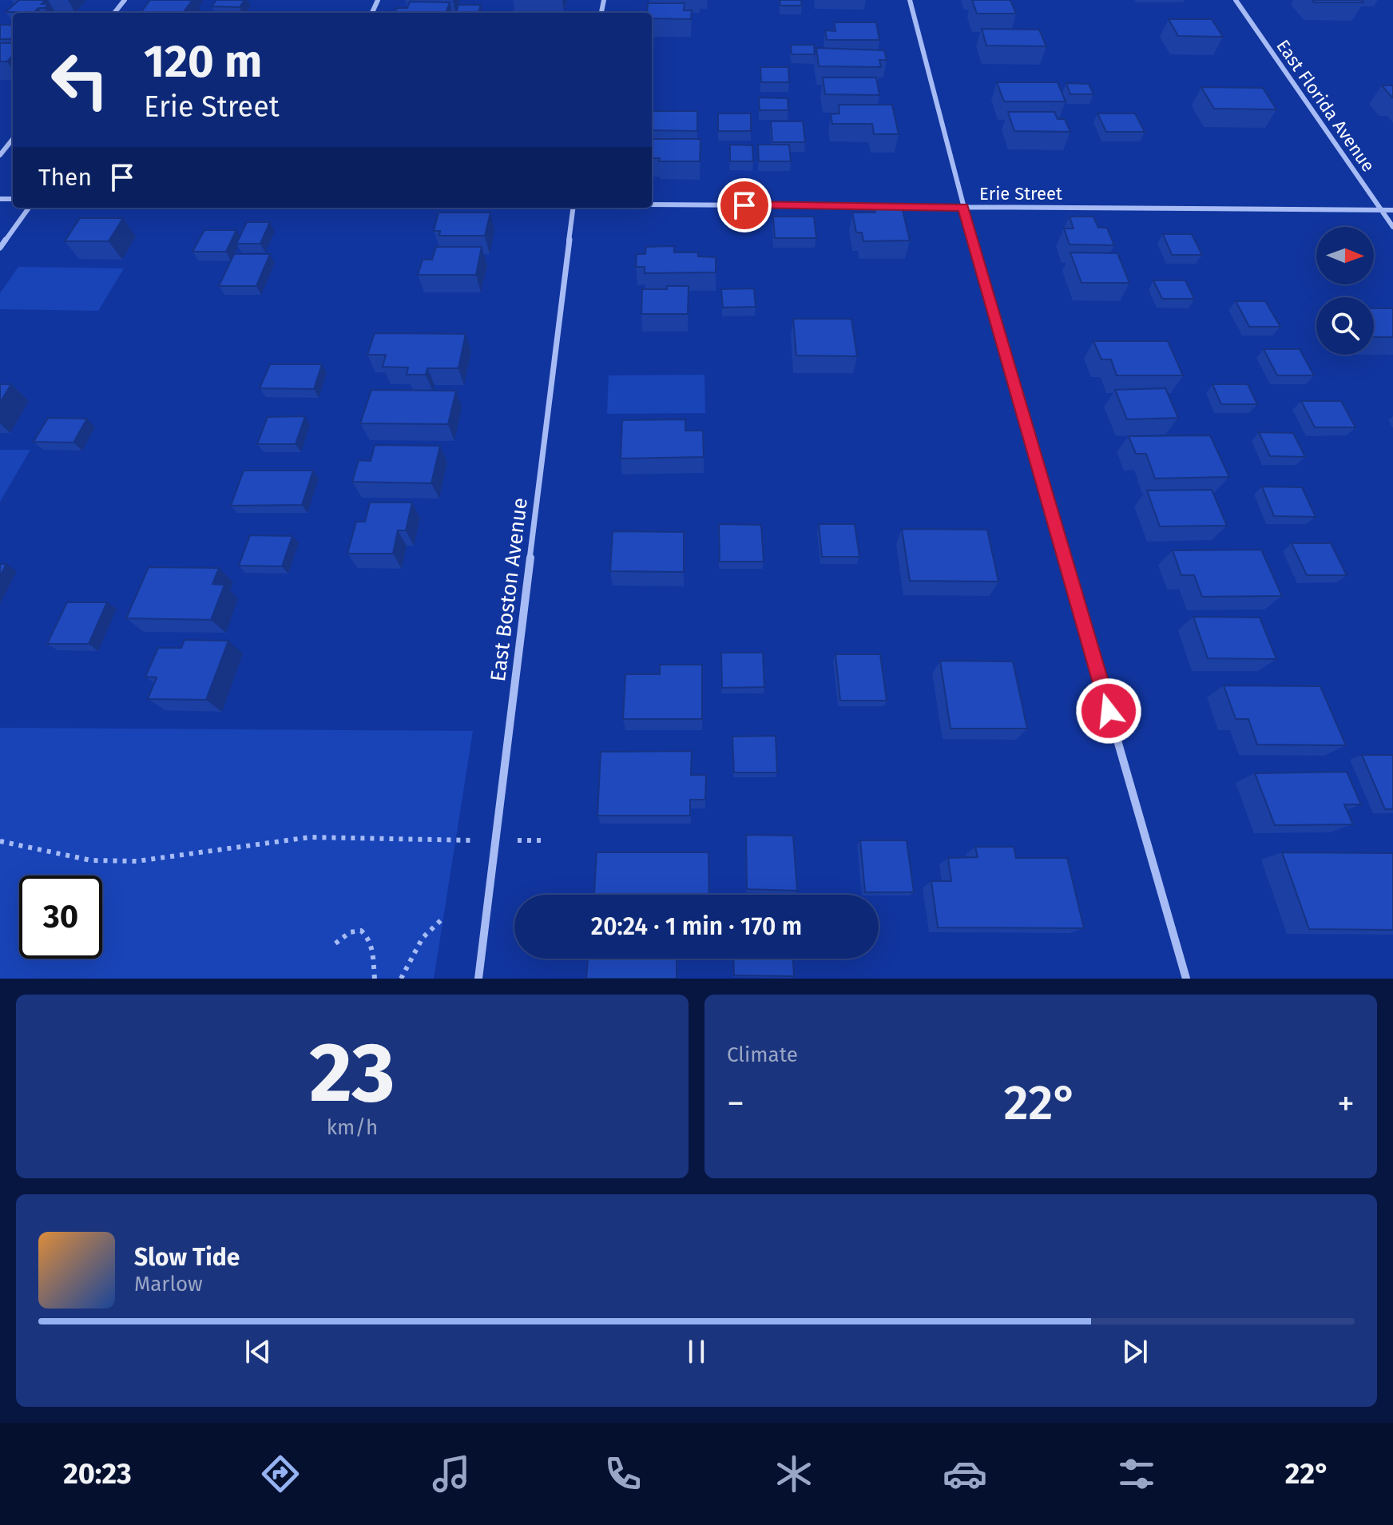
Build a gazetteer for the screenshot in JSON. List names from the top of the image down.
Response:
{
  "streets": {
    "street": ["East Florida Avenue", "Erie Street", "East Boston Avenue"]
  },
  "crossings": [
    ["East Florida Avenue", "Erie Street"]
  ],
  "north": "right",
  "page": {
    "turn": ["120 m", "Erie Street"],
    "then": "Then",
    "limit": "30",
    "trip": "20:24 · 1 min · 170 m",
    "tile": [
      ["23", "km/h"],
      "Climate"
    ],
    "heat": ["−", "22°", "+"],
    "song": ["Slow Tide", "Marlow"],
    "tabs": ["20:23", "22°"]
  }
}
